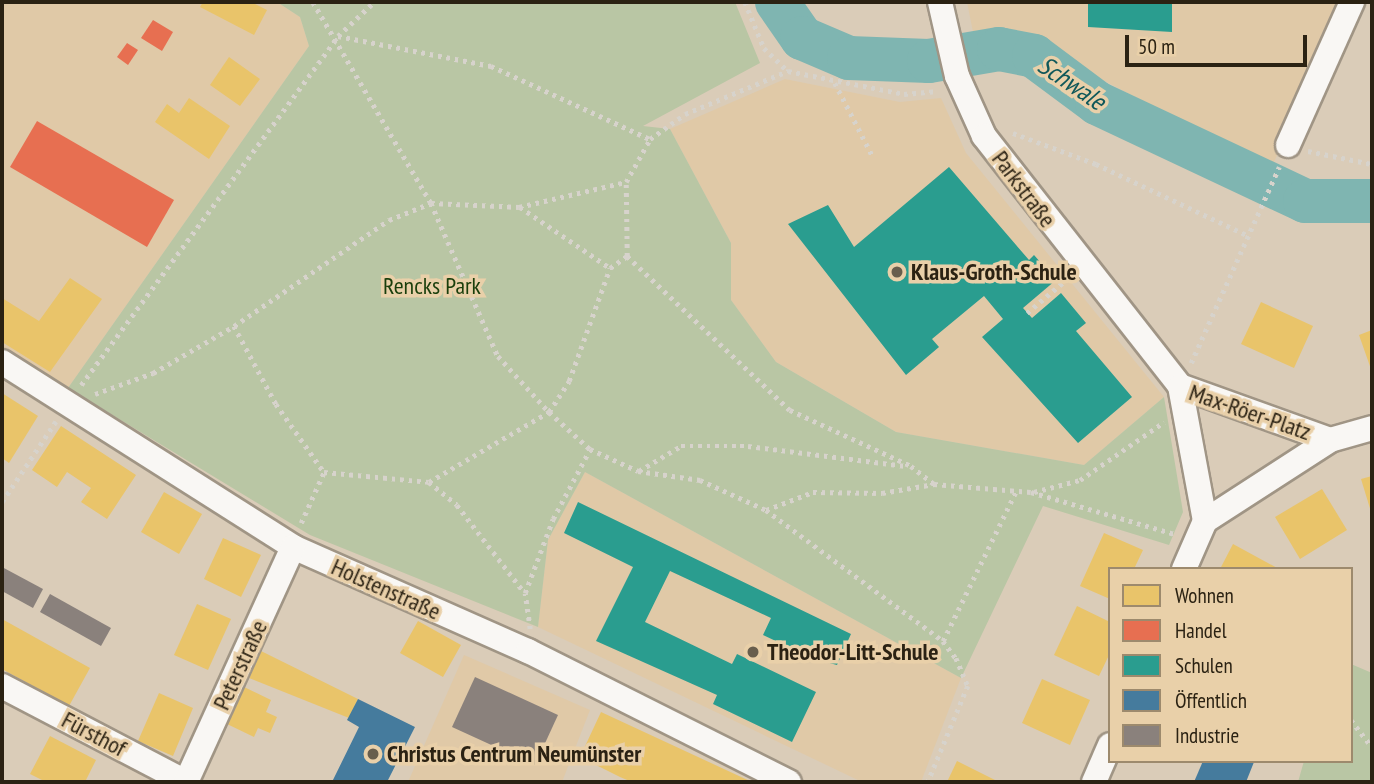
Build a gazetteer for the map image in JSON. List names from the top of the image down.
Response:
{
  "streets": {
    "street": [
      "Parkstraße",
      "Max-Röer-Platz",
      "Holstenstraße",
      "Peterstraße",
      "Fürsthof"
    ]
  },
  "crossings": [
    ["Parkstraße", "Max-Röer-Platz"],
    ["Holstenstraße", "Peterstraße"],
    ["Peterstraße", "Fürsthof"]
  ],
  "water": ["Schwale"],
  "parks": ["Rencks Park"],
  "places": ["Klaus-Groth-Schule", "Theodor-Litt-Schule", "Christus Centrum Neumünster"],
  "legend": [
    "Wohnen",
    "Handel",
    "Schulen",
    "Öffentlich",
    "Industrie"
  ],
  "scale_bar": "50 m"
}
